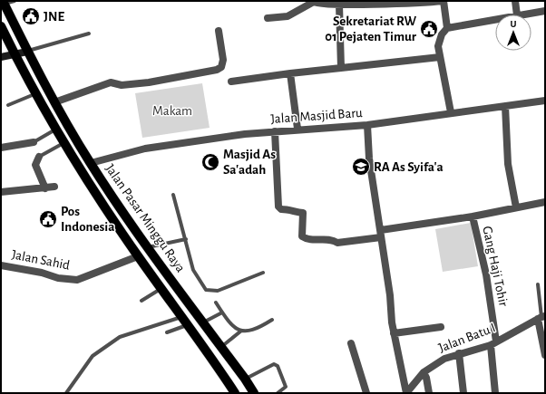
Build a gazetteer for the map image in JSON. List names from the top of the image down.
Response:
{
  "streets": {
    "main road": ["Jalan Pasar Minggu Raya"],
    "street": [
      "Jalan Masjid Baru",
      "Jalan Sahid",
      "Gang Haji Tohir",
      "Jalan Batu I"
    ]
  },
  "crossings": [
    ["Jalan Masjid Baru", "Jalan Pasar Minggu Raya"],
    ["Jalan Pasar Minggu Raya", "Jalan Sahid"],
    ["Gang Haji Tohir", "Jalan Batu I"]
  ],
  "parks": ["Makam"],
  "places": {
    "public building": ["JNE", "Sekretariat RW 01 Pejaten Timur", "Pos Indonesia"],
    "mosque": ["Masjid As Sa'adah"],
    "school or university": ["RA As Syifa'a"]
  },
  "north": "top"
}
